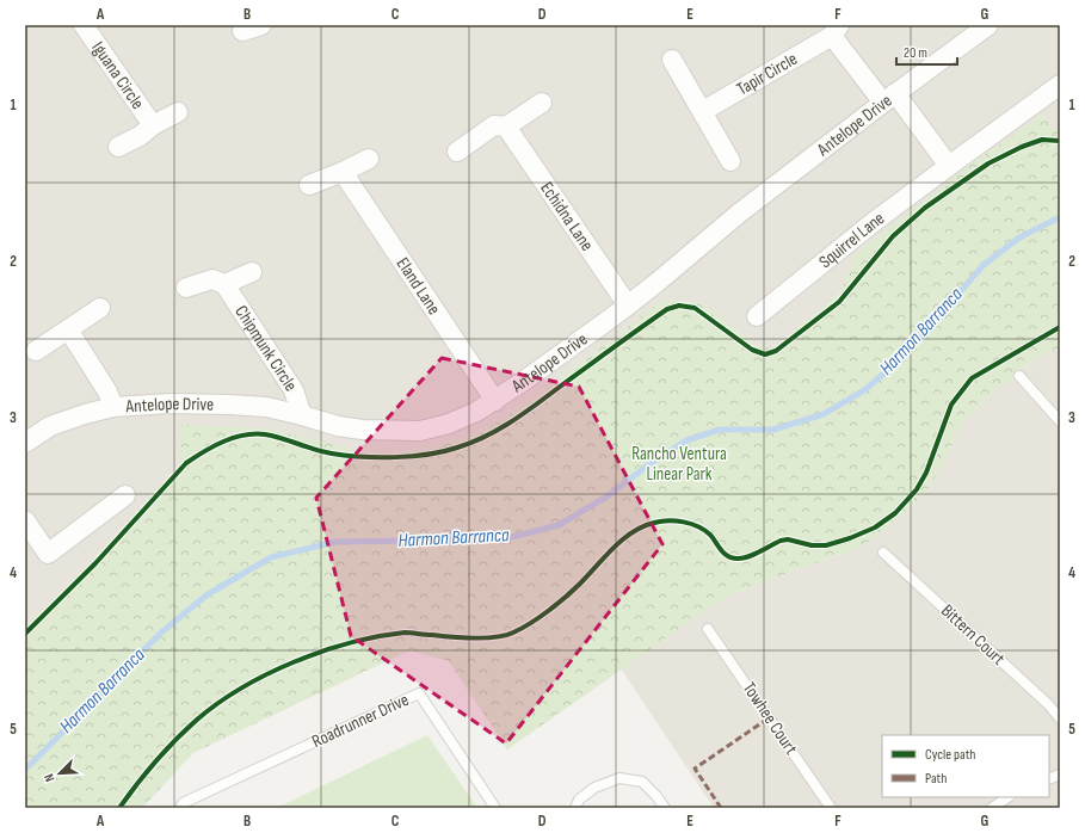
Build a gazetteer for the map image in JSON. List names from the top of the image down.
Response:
{
  "streets": {
    "street": [
      "Tapir Circle",
      "Iguana Circle",
      "Antelope Drive",
      "Echidna Lane",
      "Squirrel Lane",
      "Eland Lane",
      "Chipmunk Circle"
    ],
    "lane": ["Bittern Court", "Towhee Court", "Roadrunner Drive"]
  },
  "crossings": [
    ["Tapir Circle", "Antelope Drive"],
    ["Antelope Drive", "Echidna Lane"],
    ["Antelope Drive", "Eland Lane"],
    ["Antelope Drive", "Chipmunk Circle"]
  ],
  "water": ["Harmon Barranca"],
  "parks": ["Rancho Ventura Linear Park"],
  "legend": ["Cycle path", "Path"],
  "scale_bar": "20 m",
  "north": "bottom left",
  "grid": {
    "columns": [
      "A",
      "B",
      "C",
      "D",
      "E",
      "F",
      "G"
    ],
    "rows": [
      "1",
      "2",
      "3",
      "4",
      "5"
    ]
  }
}
